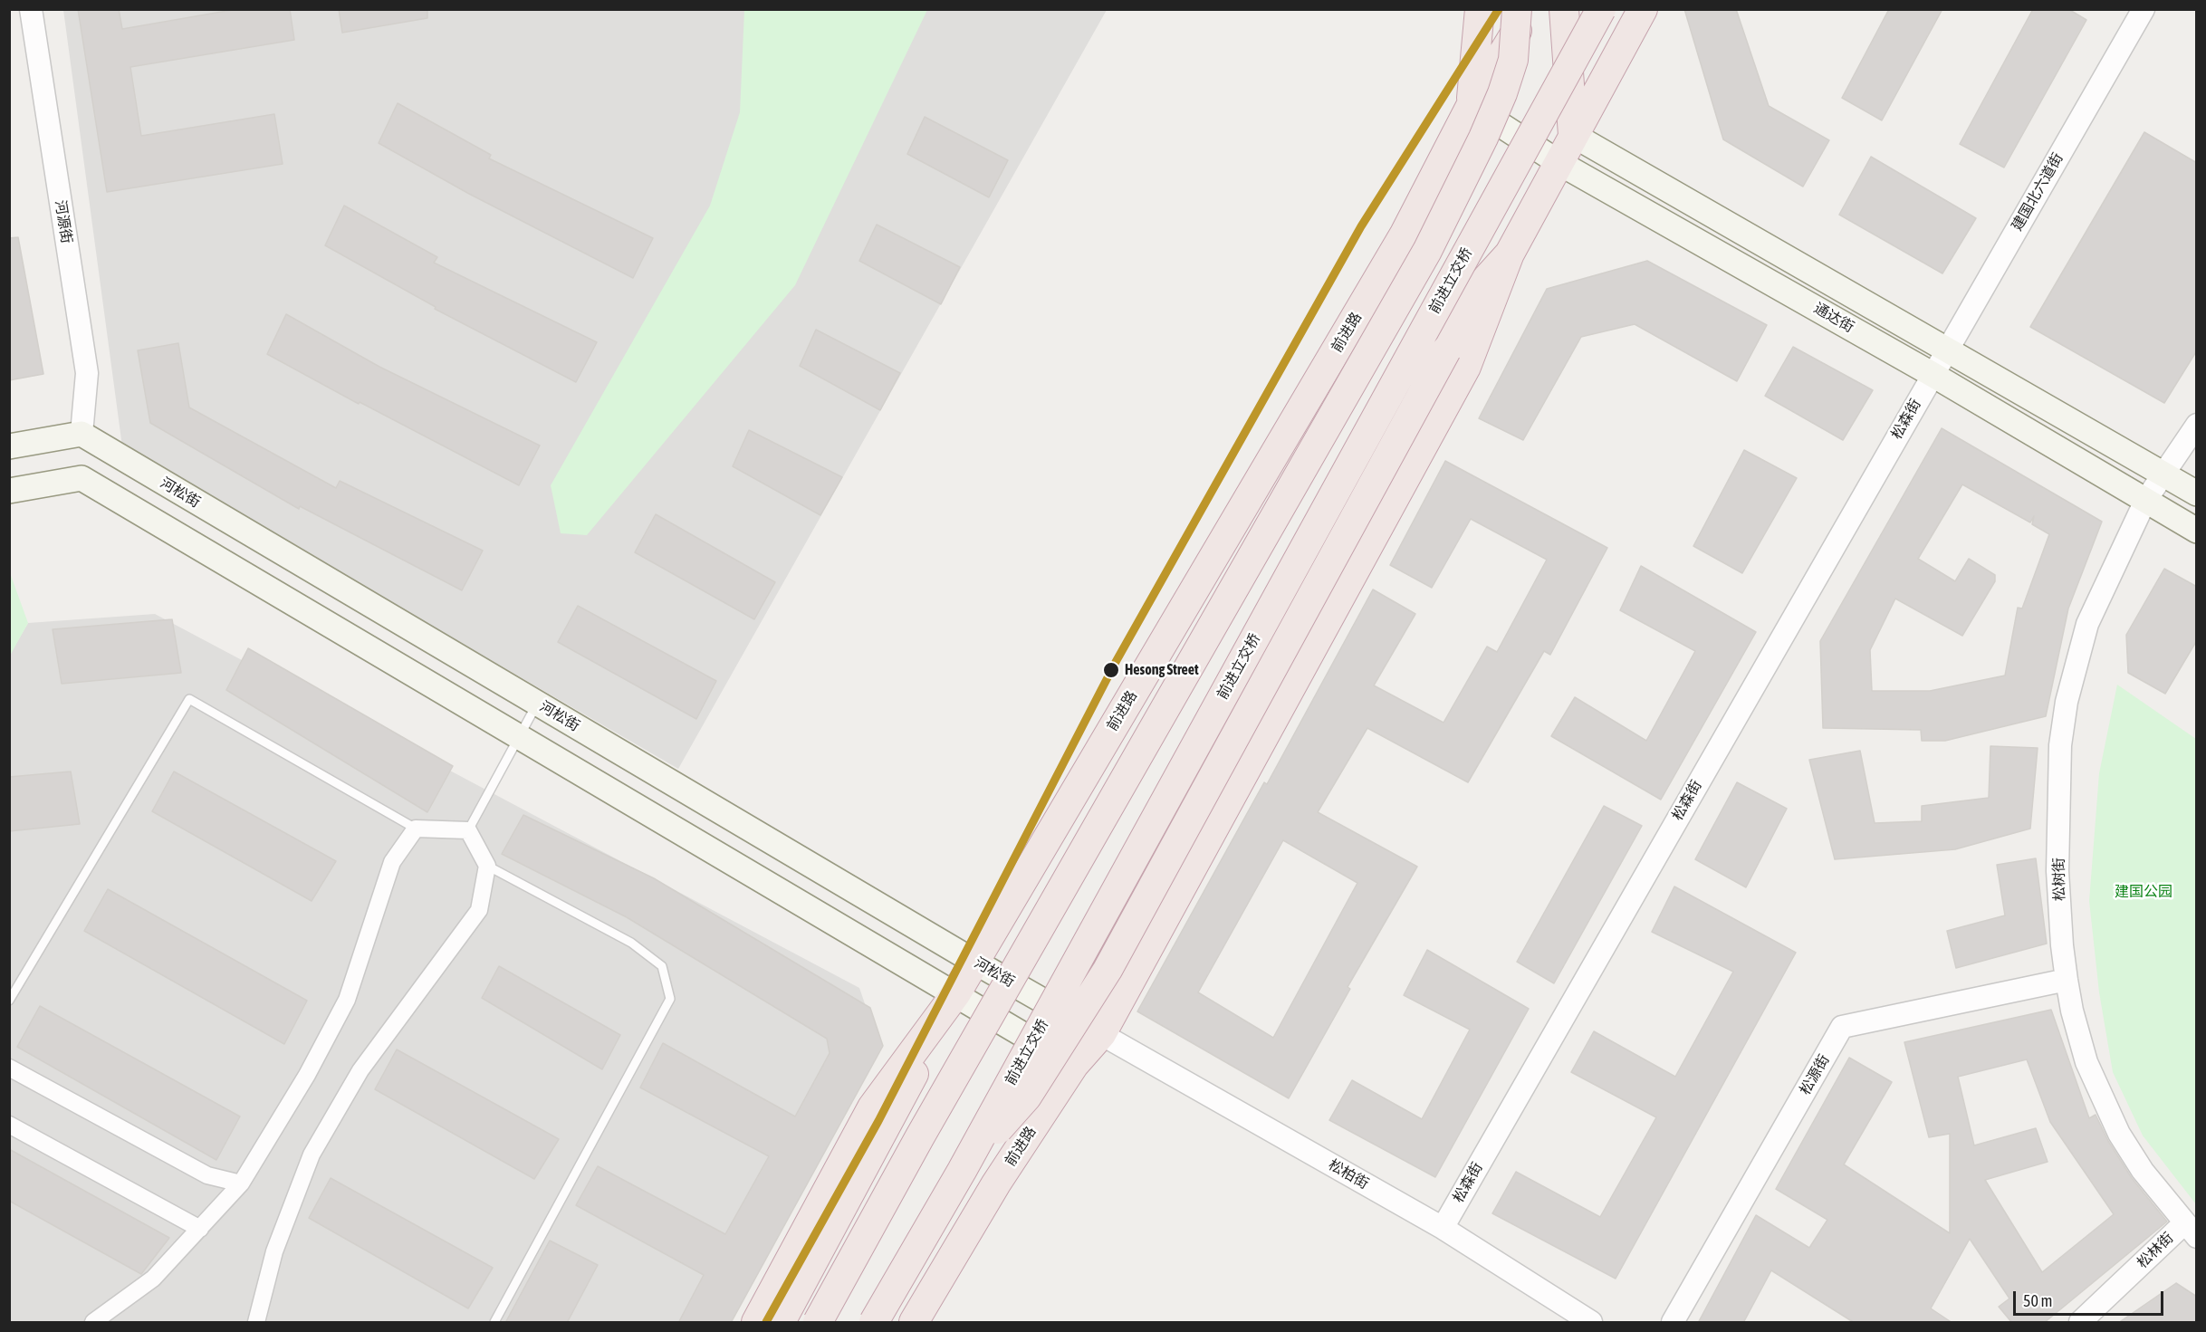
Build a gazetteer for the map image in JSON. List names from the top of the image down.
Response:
{
  "streets": {
    "highway": ["前进立交桥", "前进路"],
    "main road": ["通达街", "河松街"],
    "street": [
      "建国北六道街",
      "河源街",
      "松森街",
      "松树街",
      "松源街",
      "松柏街",
      "松林街"
    ]
  },
  "crossings": [
    ["建国北六道街", "通达街"],
    ["建国北六道街", "松森街"],
    ["河源街", "河松街"],
    ["前进立交桥", "前进路"],
    ["通达街", "前进路"],
    ["通达街", "松森街"],
    ["通达街", "松树街"],
    ["前进路", "河松街"],
    ["前进路", "松柏街"],
    ["松森街", "松柏街"],
    ["河松街", "松柏街"],
    ["松树街", "松源街"],
    ["松树街", "松林街"]
  ],
  "parks": ["建国公园"],
  "places": ["Hesong Street"],
  "scale_bar": "50 m"
}
